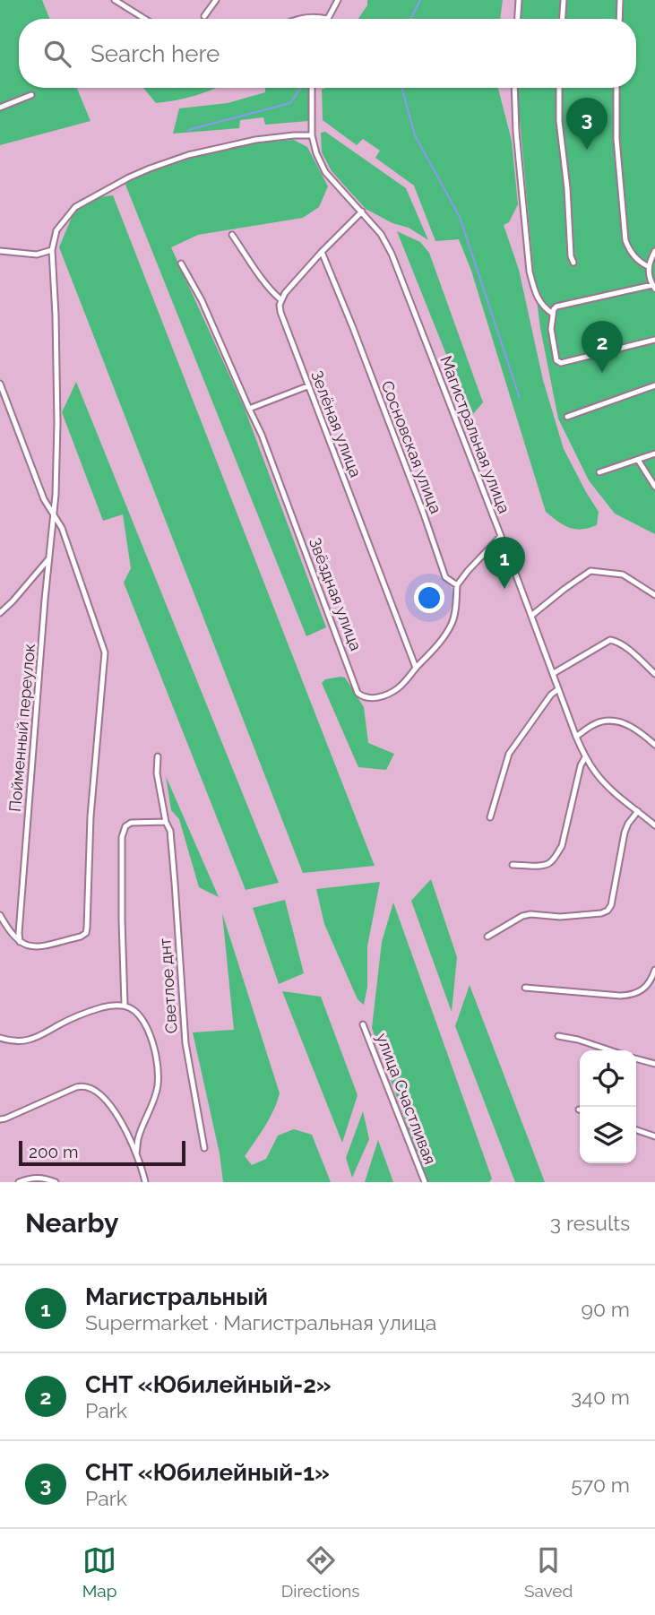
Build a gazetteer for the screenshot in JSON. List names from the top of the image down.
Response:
{
  "streets": {
    "street": [
      "Зелёная улица",
      "Магистральная улица",
      "Сосновская улица",
      "Звёздная улица",
      "Пойменный переулок",
      "Светлое днт",
      "улица Счастливая"
    ]
  },
  "crossings": [
    ["Зелёная улица", "Звёздная улица"],
    ["Сосновская улица", "Звёздная улица"]
  ],
  "scale_bar": "200 m",
  "page": {
    "search": "Search here",
    "pins": ["3", "2", "1"],
    "scale": "200 m",
    "heading": ["Nearby", "3 results"],
    "list": [
      {
        "mark": "1",
        "name": "Магистральный",
        "note": "Supermarket · Магистральная улица",
        "value": "90 m"
      },
      {
        "mark": "2",
        "name": "СНТ «Юбилейный-2»",
        "note": "Park",
        "value": "340 m"
      },
      {
        "mark": "3",
        "name": "СНТ «Юбилейный-1»",
        "note": "Park",
        "value": "570 m"
      }
    ],
    "nav": ["Map", "Directions", "Saved"]
  }
}
